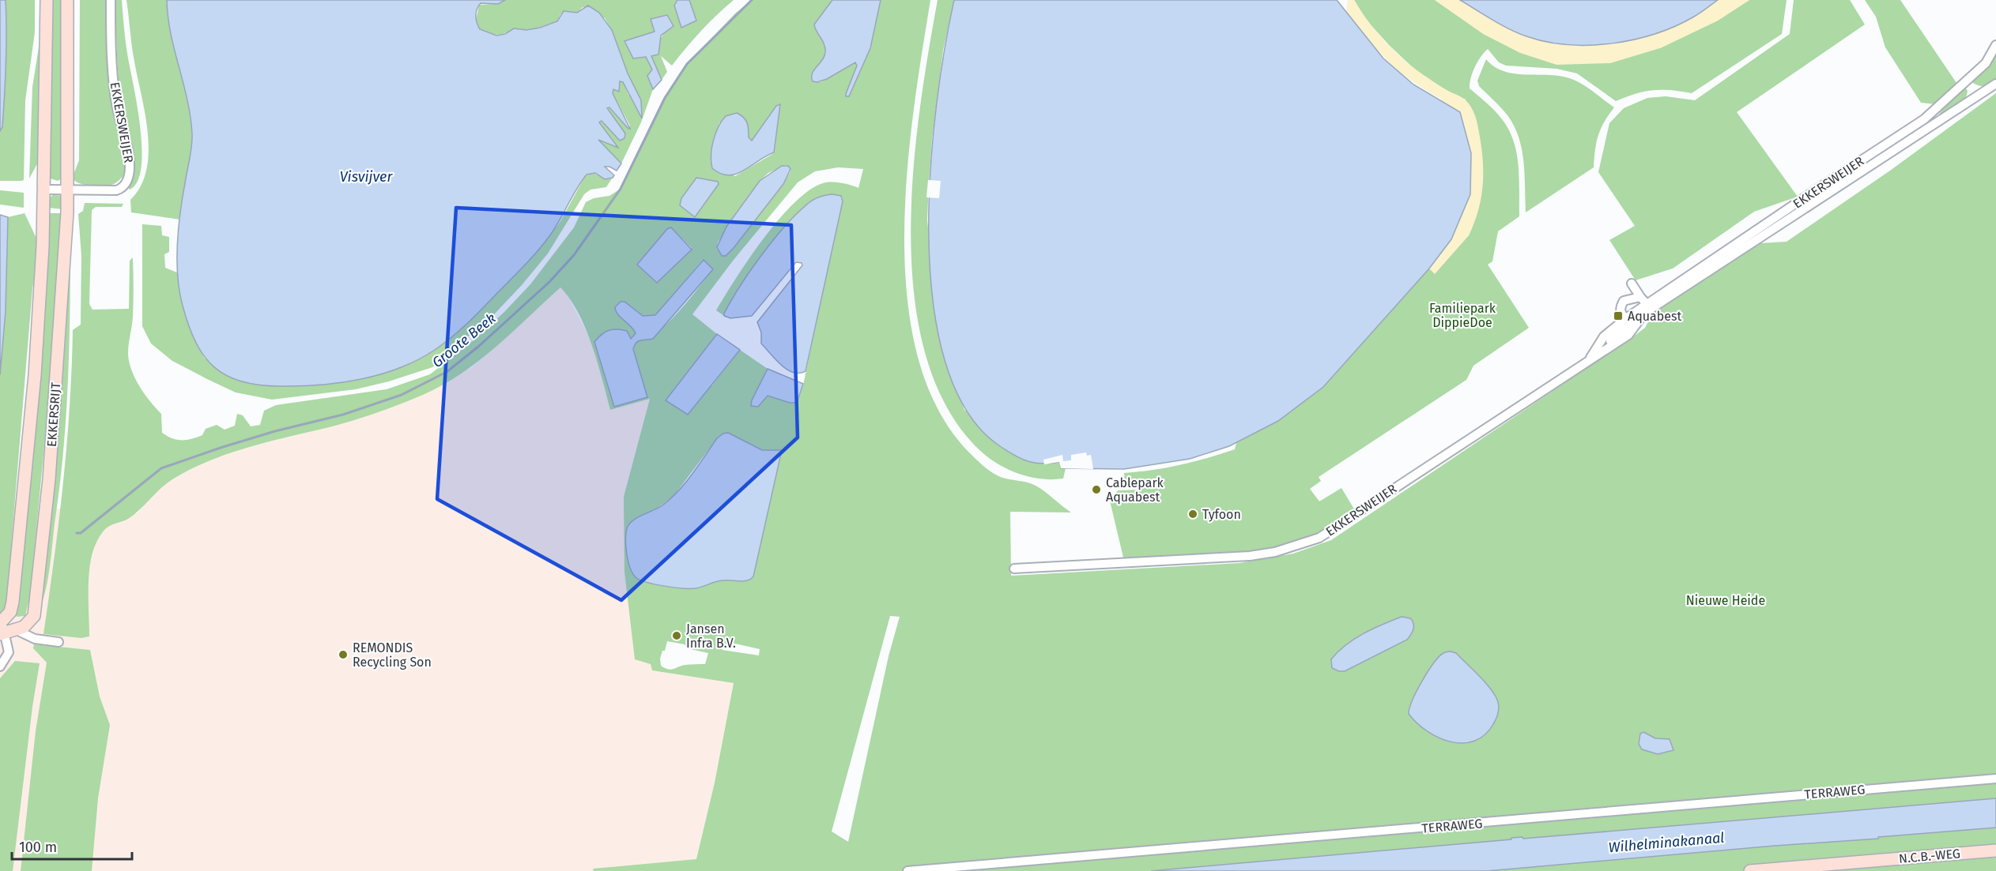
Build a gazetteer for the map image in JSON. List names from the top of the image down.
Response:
{
  "streets": {
    "main road": ["EKKERSRIJT", "N.C.B.-WEG"],
    "street": ["EKKERSWEIJER", "TERRAWEG"]
  },
  "crossings": [
    ["EKKERSWEIJER", "EKKERSRIJT"]
  ],
  "water": ["Visvijver", "Groote Beek", "Wilhelminakanaal"],
  "parks": ["Familiepark DippieDoe", "Nieuwe Heide"],
  "places": {
    "transit": ["Aquabest"],
    "other": [
      "Cablepark Aquabest",
      "Tyfoon",
      "Jansen Infra B.V.",
      "REMONDIS Recycling Son"
    ]
  },
  "scale_bar": "100 m"
}
